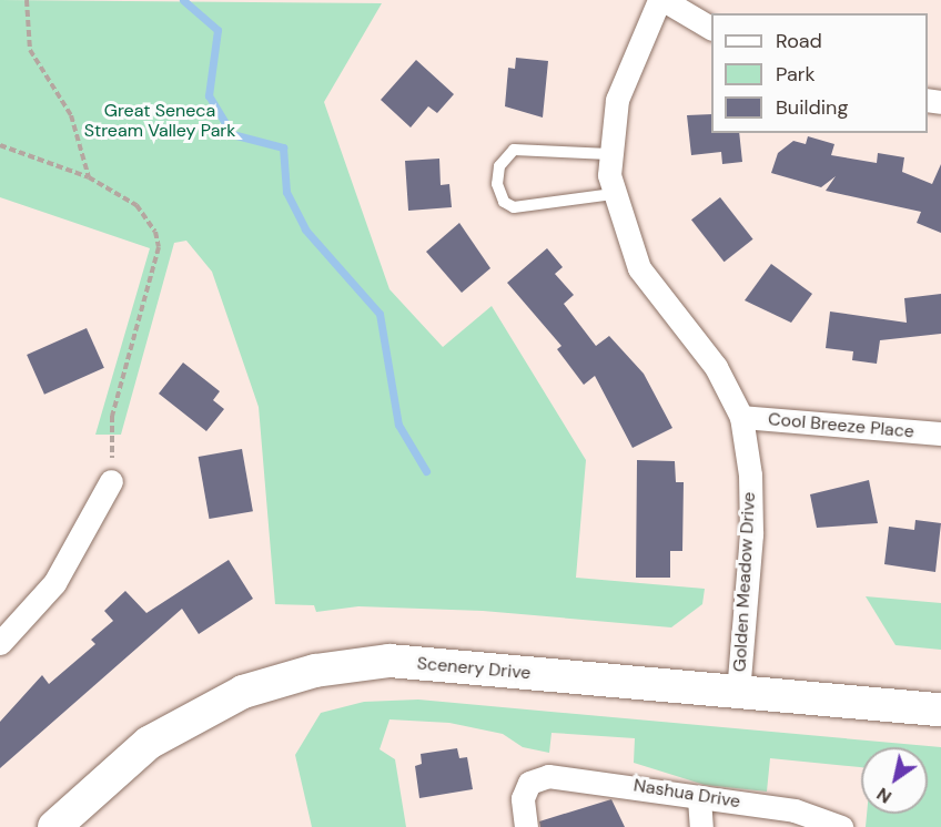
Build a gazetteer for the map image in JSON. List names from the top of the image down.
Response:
{
  "streets": {
    "street": [
      "Cool Breeze Place",
      "Golden Meadow Drive",
      "Scenery Drive",
      "Nashua Drive"
    ]
  },
  "crossings": [
    ["Cool Breeze Place", "Golden Meadow Drive"],
    ["Golden Meadow Drive", "Scenery Drive"]
  ],
  "parks": ["Great Seneca Stream Valley Park"],
  "legend": ["Road", "Park", "Building"],
  "north": "bottom left"
}
